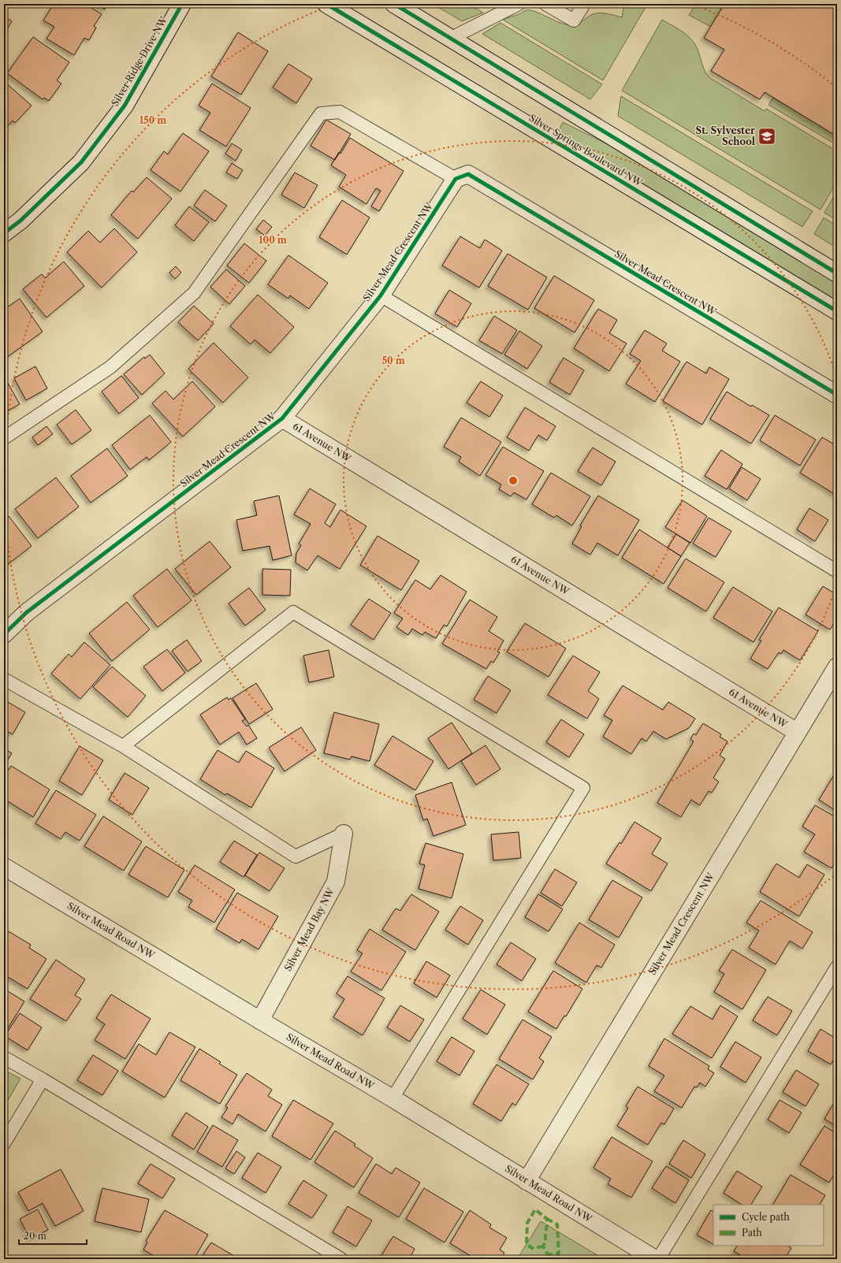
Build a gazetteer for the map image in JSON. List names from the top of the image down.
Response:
{
  "streets": {
    "street": [
      "Silver Ridge Drive NW",
      "Silver Springs Boulevard NW",
      "Silver Mead Crescent NW",
      "61 Avenue NW",
      "Silver Mead Bay NW",
      "Silver Mead Road NW"
    ]
  },
  "crossings": [
    ["Silver Mead Crescent NW", "61 Avenue NW"],
    ["Silver Mead Crescent NW", "Silver Mead Road NW"],
    ["Silver Mead Bay NW", "Silver Mead Road NW"]
  ],
  "places": {
    "school or university": ["St. Sylvester School"]
  },
  "legend": ["Cycle path", "Path"],
  "scale_bar": "20 m",
  "rings": ["150 m", "100 m", "50 m"]
}
